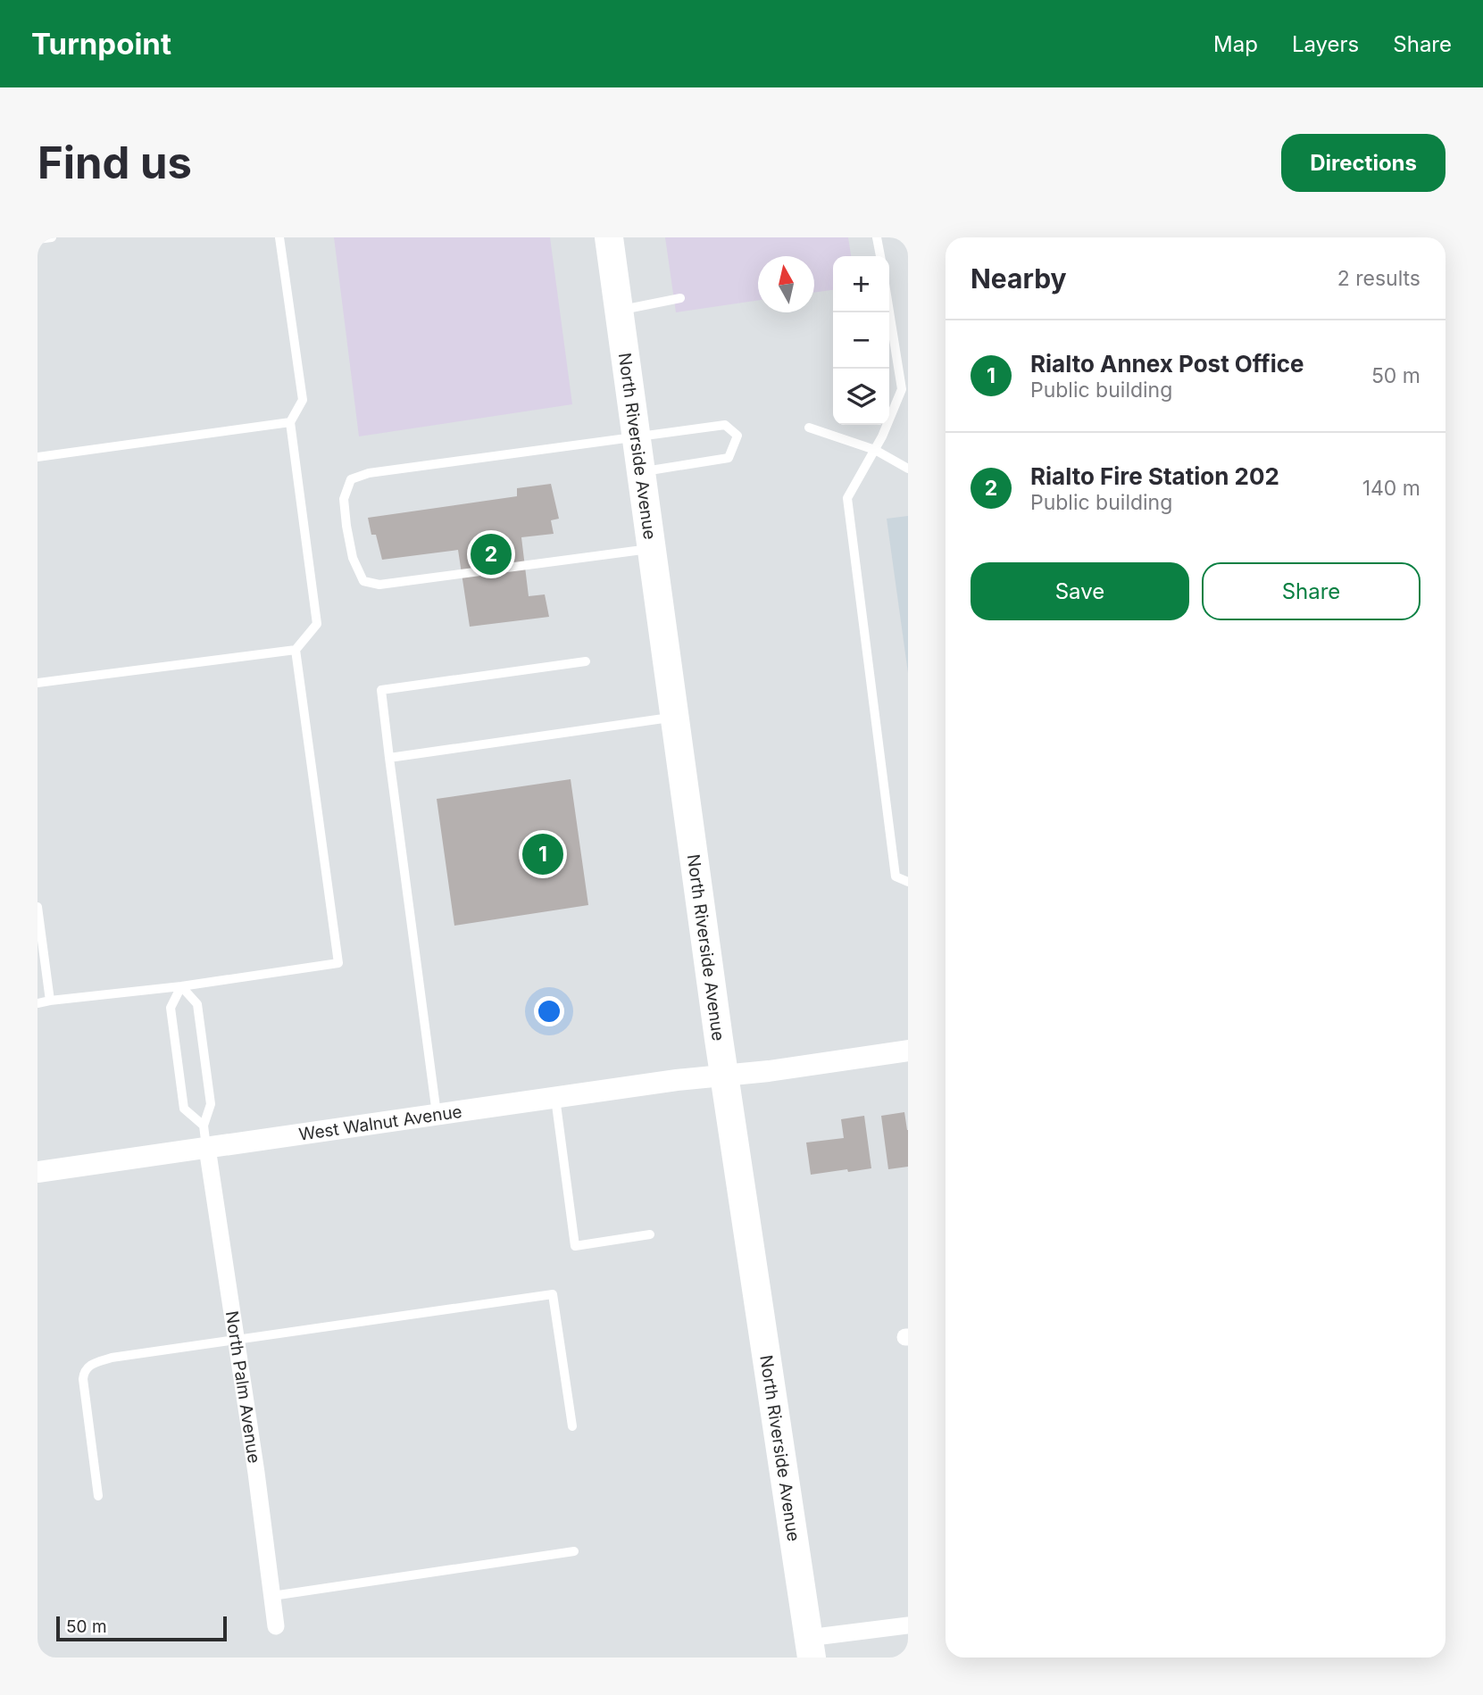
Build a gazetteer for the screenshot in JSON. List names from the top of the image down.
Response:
{
  "streets": {
    "main road": ["North Riverside Avenue"],
    "street": ["West Walnut Avenue", "North Palm Avenue"]
  },
  "crossings": [
    ["North Riverside Avenue", "West Walnut Avenue"],
    ["West Walnut Avenue", "North Palm Avenue"]
  ],
  "scale_bar": "50 m",
  "north": "top",
  "page": {
    "header": "Turnpoint",
    "nav": ["Map", "Layers", "Share"],
    "buttons": [
      "Directions",
      ["Save", "Share"]
    ],
    "title": "Find us",
    "heading": ["Nearby", "2 results"],
    "map_buttons": ["+", "−"],
    "list": [
      {
        "mark": "1",
        "name": "Rialto Annex Post Office",
        "note": "Public building",
        "value": "50 m"
      },
      {
        "mark": "2",
        "name": "Rialto Fire Station 202",
        "note": "Public building",
        "value": "140 m"
      }
    ],
    "pins": ["2", "1"],
    "scale": "50 m"
  }
}
